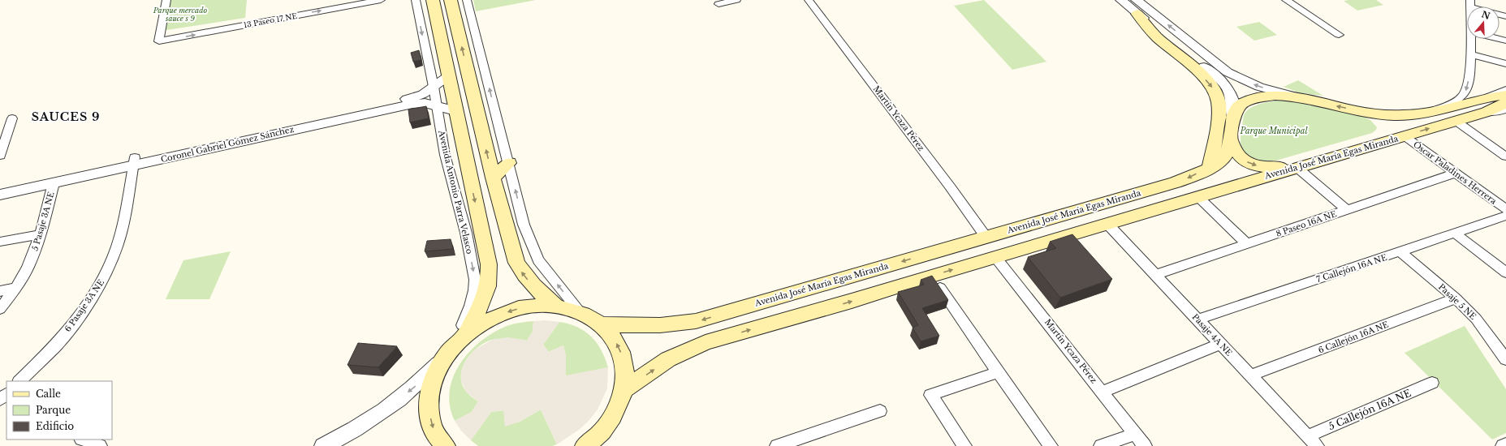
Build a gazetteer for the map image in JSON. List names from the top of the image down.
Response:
{
  "streets": {
    "main road": ["Avenida José María Egas Miranda", "Avenida Antonio Parra Velasco"],
    "street": [
      "13 Paseo 17 NE",
      "Martín Ycaza Pérez",
      "Coronel Gabriel Gómez Sánchez",
      "Óscar Paladines Herrera",
      "5 Pasaje 3A NE",
      "8 Paseo 16A NE",
      "7 Callejón 16A NE",
      "Pasaje 5 NE",
      "6 Pasaje 3A NE",
      "Pasaje 4A NE",
      "6 Callejón 16A NE",
      "5 Callejón 16A NE"
    ]
  },
  "crossings": [
    ["Martín Ycaza Pérez", "Avenida José María Egas Miranda"],
    ["Coronel Gabriel Gómez Sánchez", "Avenida Antonio Parra Velasco"],
    ["Coronel Gabriel Gómez Sánchez", "5 Pasaje 3A NE"],
    ["Coronel Gabriel Gómez Sánchez", "6 Pasaje 3A NE"],
    ["Avenida José María Egas Miranda", "Óscar Paladines Herrera"],
    ["Avenida José María Egas Miranda", "Pasaje 4A NE"],
    ["Óscar Paladines Herrera", "8 Paseo 16A NE"],
    ["8 Paseo 16A NE", "Pasaje 4A NE"],
    ["7 Callejón 16A NE", "Pasaje 5 NE"],
    ["7 Callejón 16A NE", "Pasaje 4A NE"],
    ["Pasaje 5 NE", "6 Callejón 16A NE"],
    ["Pasaje 4A NE", "6 Callejón 16A NE"],
    ["Pasaje 4A NE", "5 Callejón 16A NE"]
  ],
  "one_way": ["13 Paseo 17 NE"],
  "districts": ["SAUCES 9"],
  "parks": ["Parque mercado sauce s 9", "Parque Municipal"],
  "legend": ["Calle", "Parque", "Edificio"],
  "north": "top"
}
